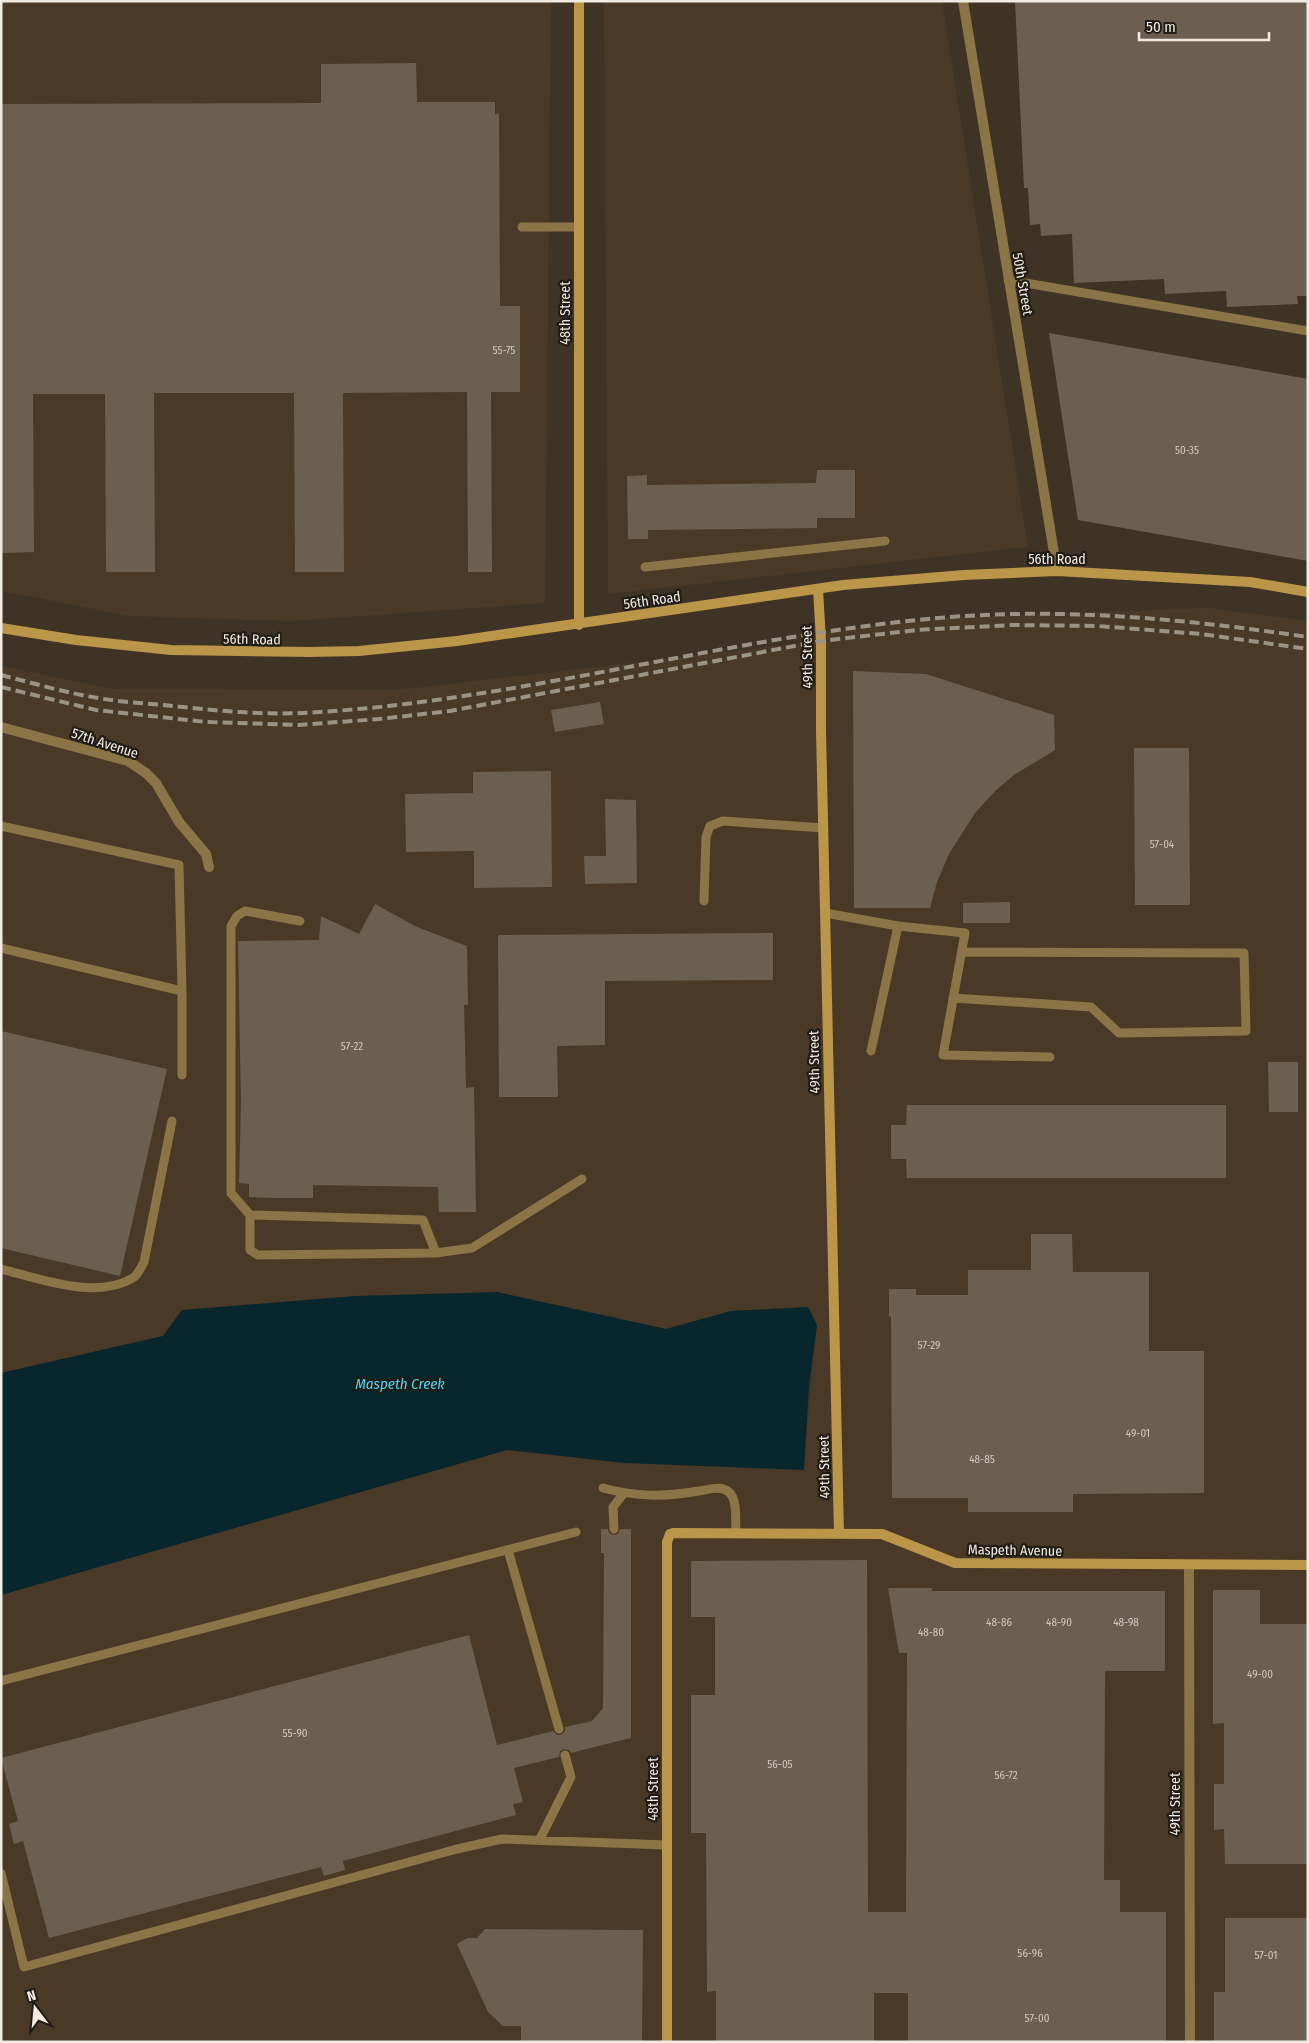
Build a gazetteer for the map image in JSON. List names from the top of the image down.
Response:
{
  "streets": {
    "main road": [
      "48th Street",
      "56th Road",
      "49th Street",
      "Maspeth Avenue"
    ],
    "street": ["50th Street", "57th Avenue"]
  },
  "crossings": [
    ["50th Street", "56th Road"],
    ["48th Street", "56th Road"],
    ["48th Street", "Maspeth Avenue"],
    ["56th Road", "49th Street"],
    ["49th Street", "Maspeth Avenue"]
  ],
  "water": ["Maspeth Creek"],
  "house_numbers": [
    "55-75",
    "50-35",
    "57-04",
    "57-22",
    "57-29",
    "49-01",
    "48-85",
    "48-86",
    "48-90",
    "48-98",
    "48-80",
    "49-00",
    "55-90",
    "56-05",
    "56-72",
    "56-96",
    "57-01",
    "57-00"
  ],
  "scale_bar": "50 m",
  "north": "top"
}
